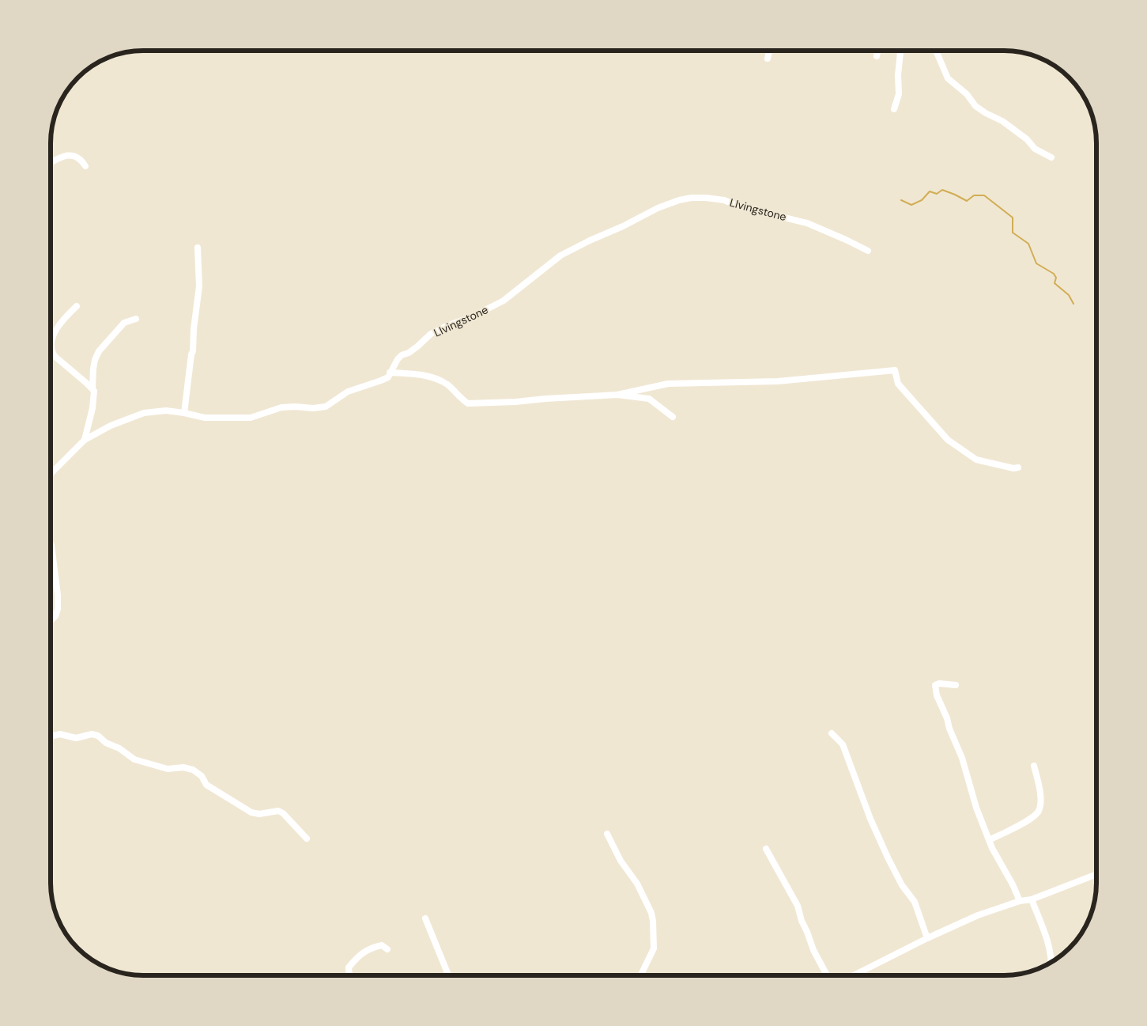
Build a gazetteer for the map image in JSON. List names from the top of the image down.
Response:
{
  "streets": {
    "street": ["LIvingstone"]
  }
}
